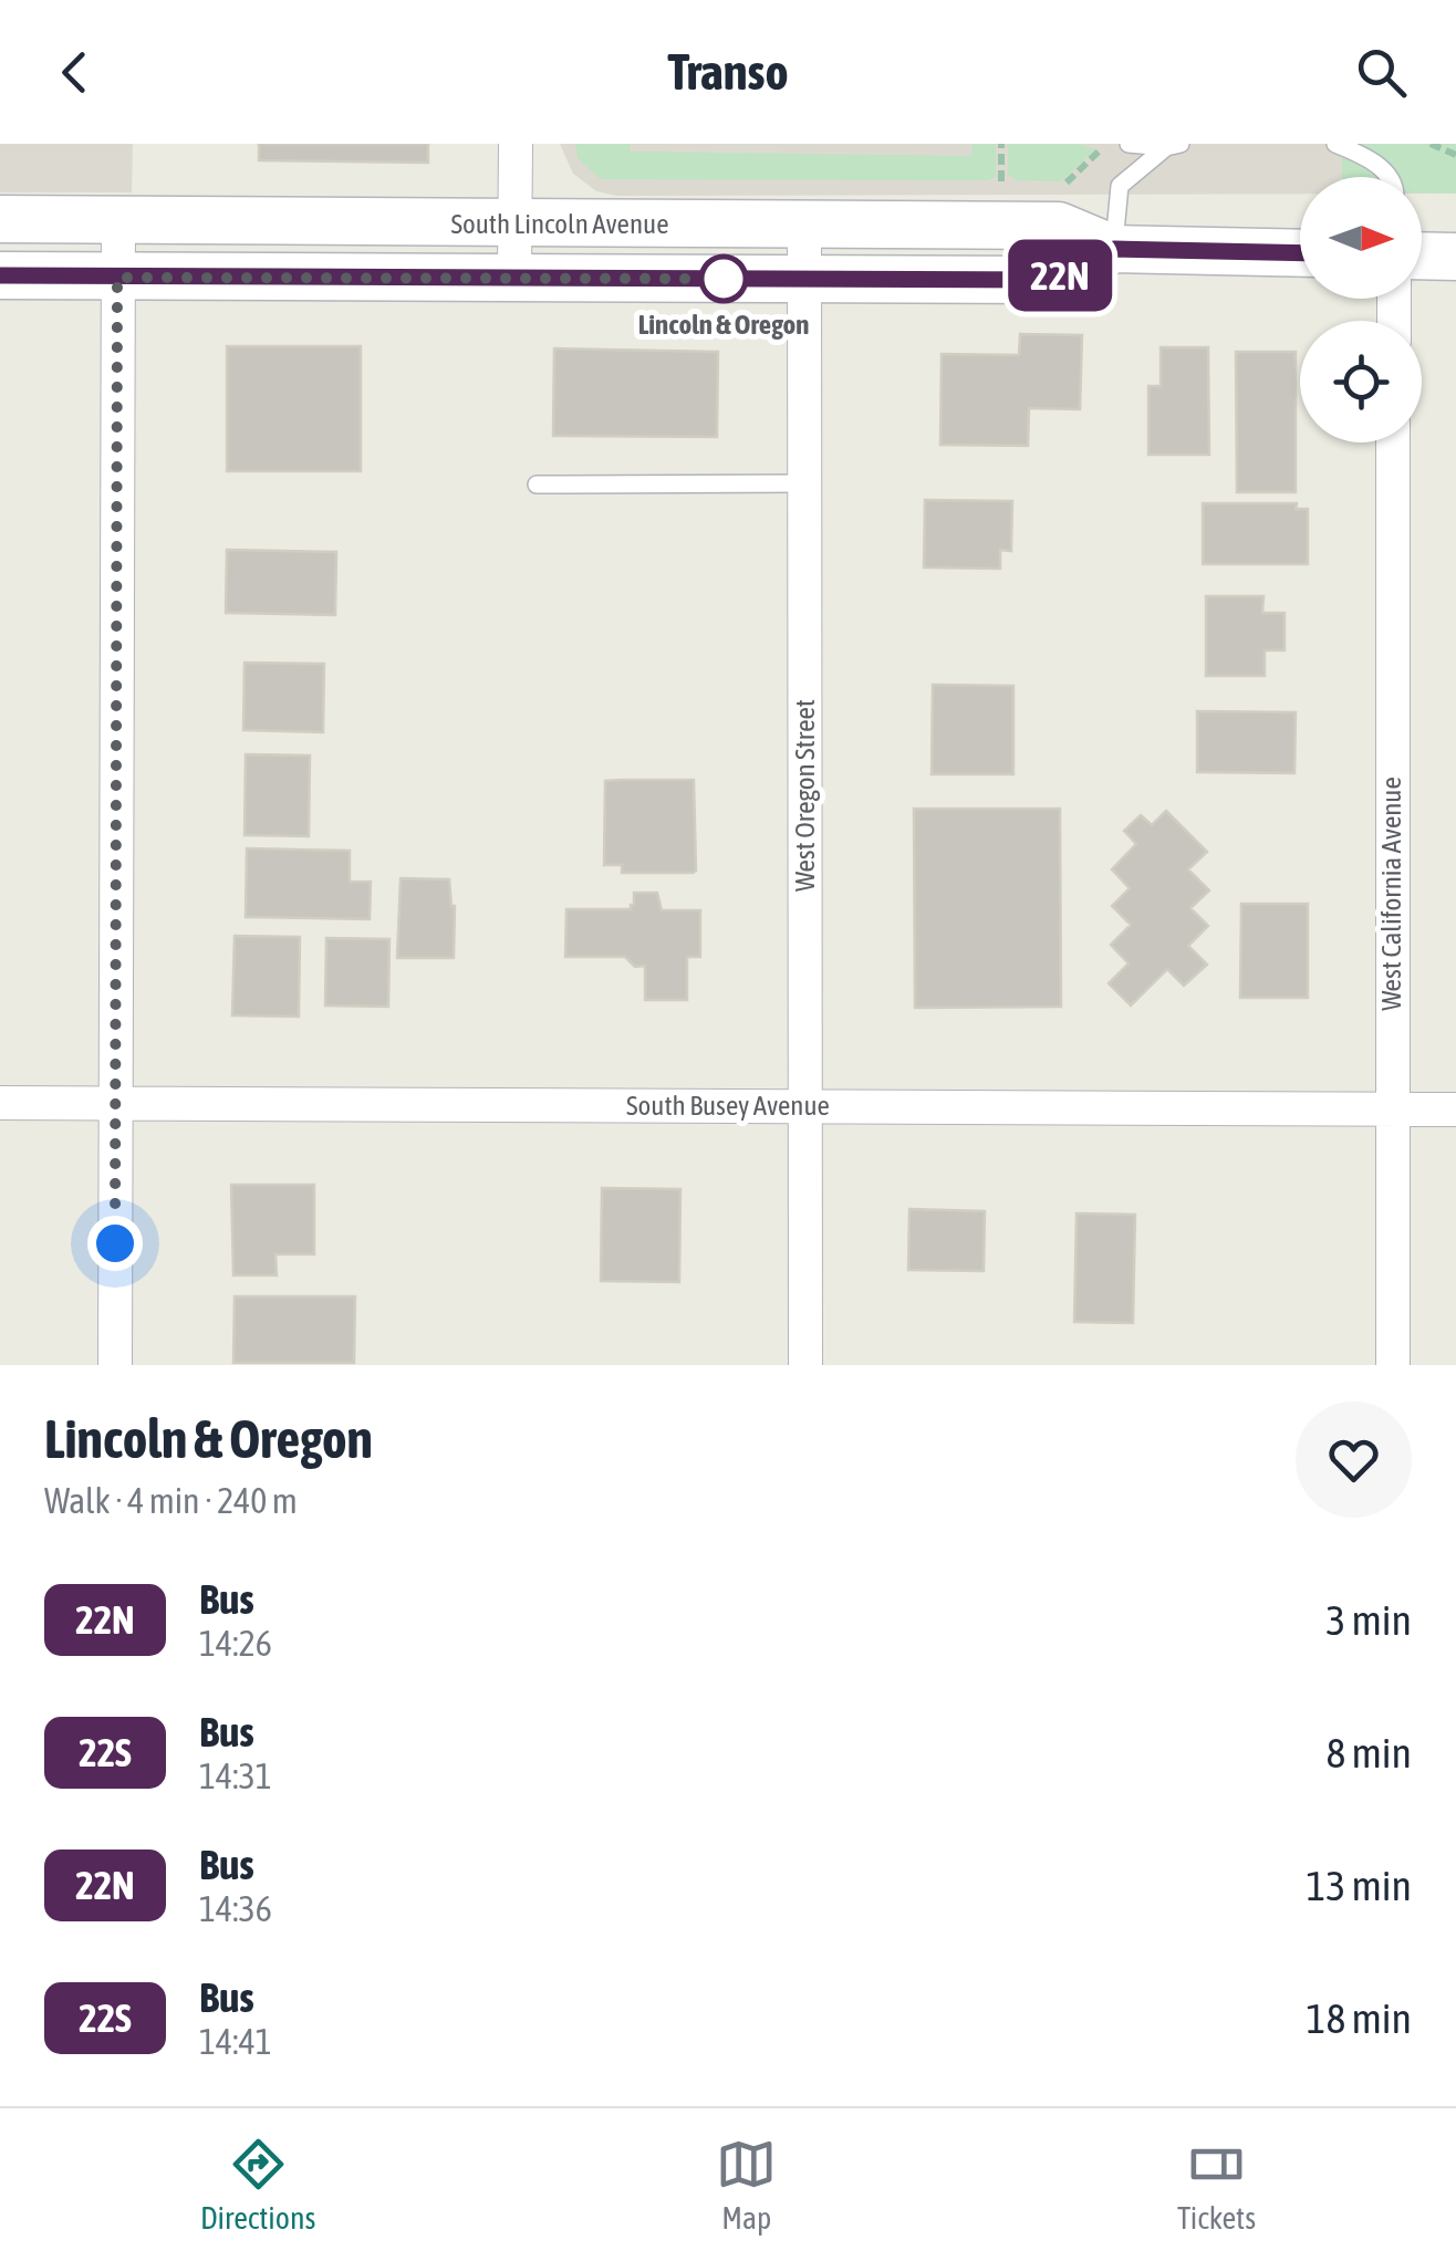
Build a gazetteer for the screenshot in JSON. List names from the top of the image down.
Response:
{
  "streets": {
    "main road": ["South Lincoln Avenue"],
    "street": ["West Oregon Street", "West California Avenue", "South Busey Avenue"]
  },
  "crossings": [
    ["South Lincoln Avenue", "West Oregon Street"],
    ["West Oregon Street", "South Busey Avenue"],
    ["West California Avenue", "South Busey Avenue"]
  ],
  "places": ["Lincoln & Oregon"],
  "lines": ["bus line 22N"],
  "north": "right",
  "page": {
    "header": "Transo",
    "on_map": "22N",
    "heading": ["Lincoln & Oregon", "Walk · 4 min · 240 m"],
    "list": [
      {
        "mark": "22N",
        "name": "Bus",
        "note": "14:26",
        "value": "3 min"
      },
      {
        "mark": "22S",
        "name": "Bus",
        "note": "14:31",
        "value": "8 min"
      },
      {
        "mark": "22N",
        "name": "Bus",
        "note": "14:36",
        "value": "13 min"
      },
      {
        "mark": "22S",
        "name": "Bus",
        "note": "14:41",
        "value": "18 min"
      }
    ],
    "tabs": ["Directions", "Map", "Tickets"]
  }
}
